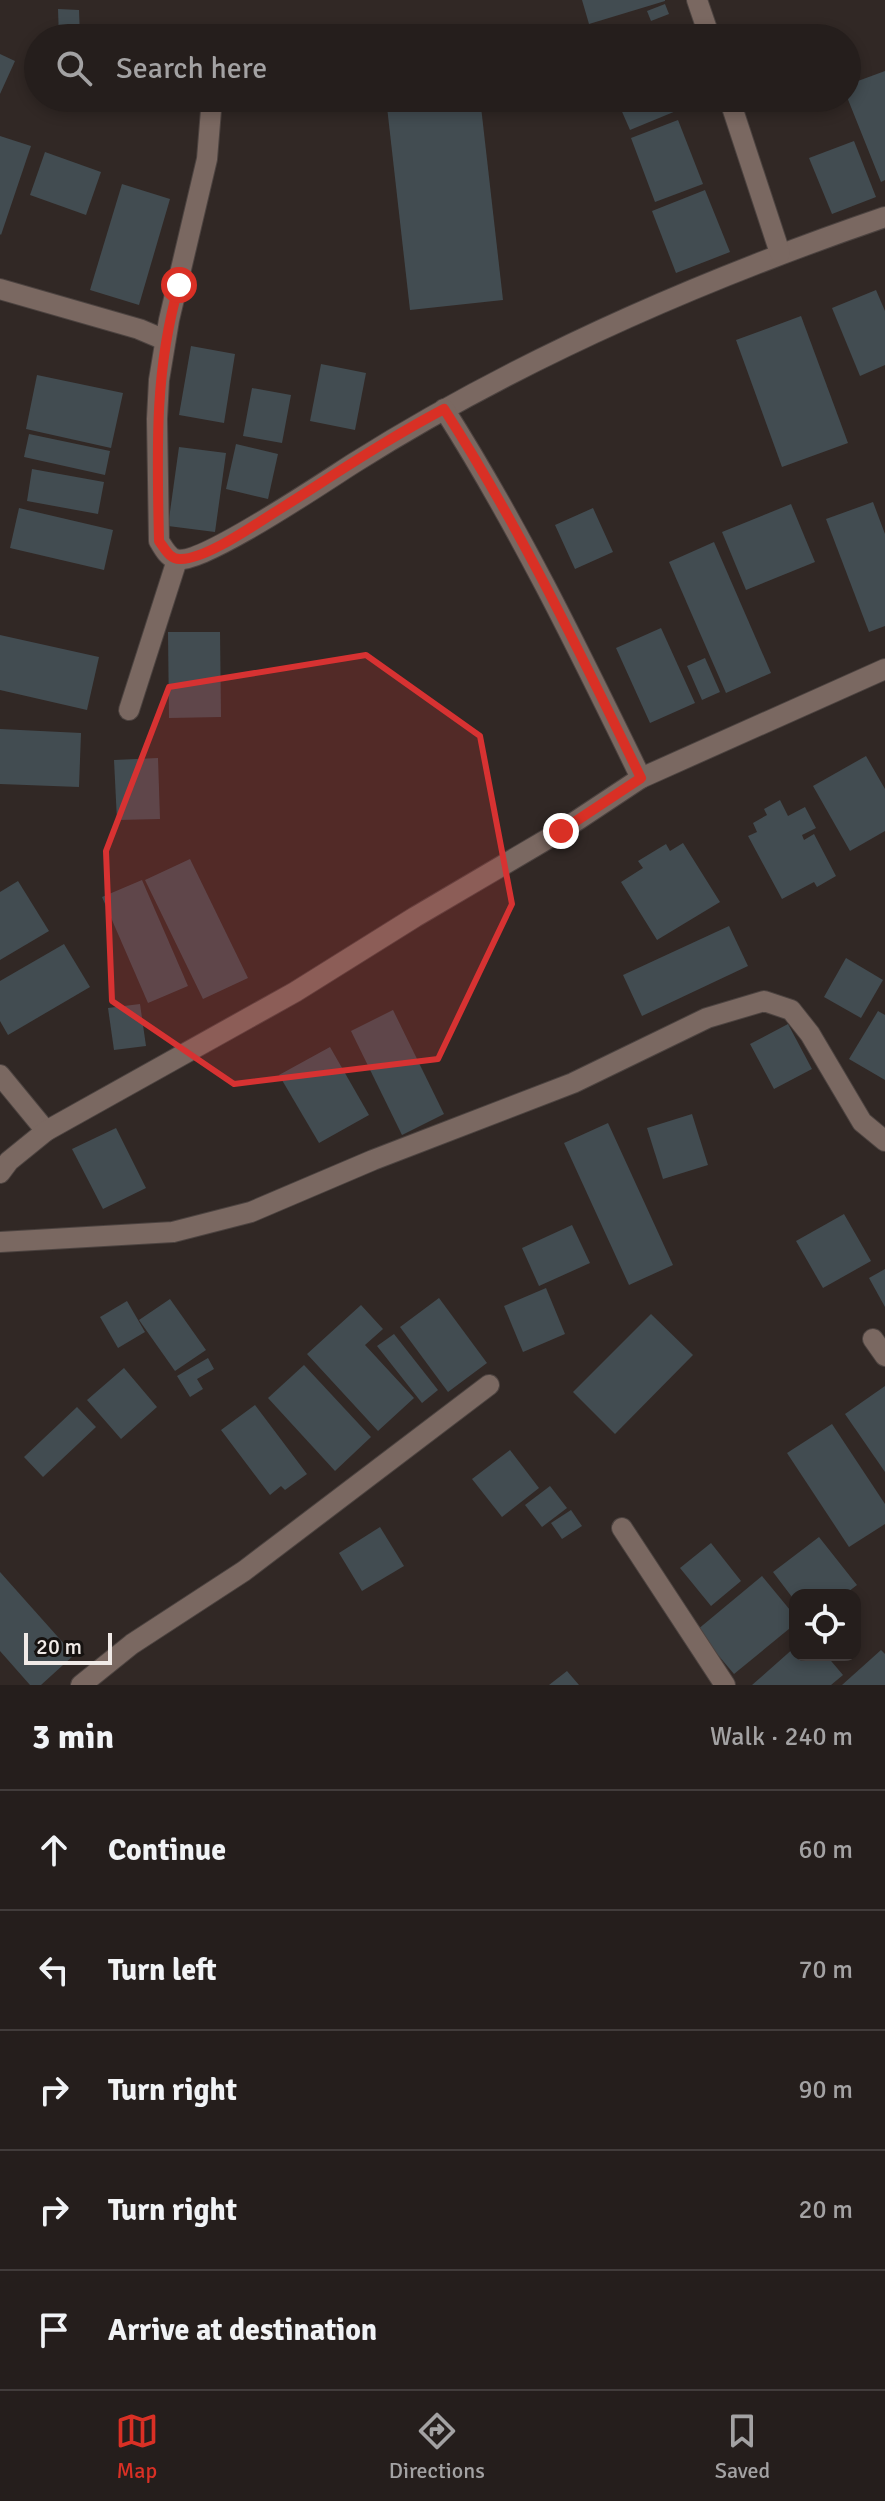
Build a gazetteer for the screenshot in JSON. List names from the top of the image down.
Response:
{
  "scale_bar": "20 m",
  "page": {
    "search": "Search here",
    "scale": "20 m",
    "heading": ["3 min", "Walk · 240 m"],
    "list": [
      ["Continue", "60 m"],
      ["Turn left", "70 m"],
      ["Turn right", "90 m"],
      ["Turn right", "20 m"],
      "Arrive at destination"
    ],
    "nav": ["Map", "Directions", "Saved"]
  }
}
